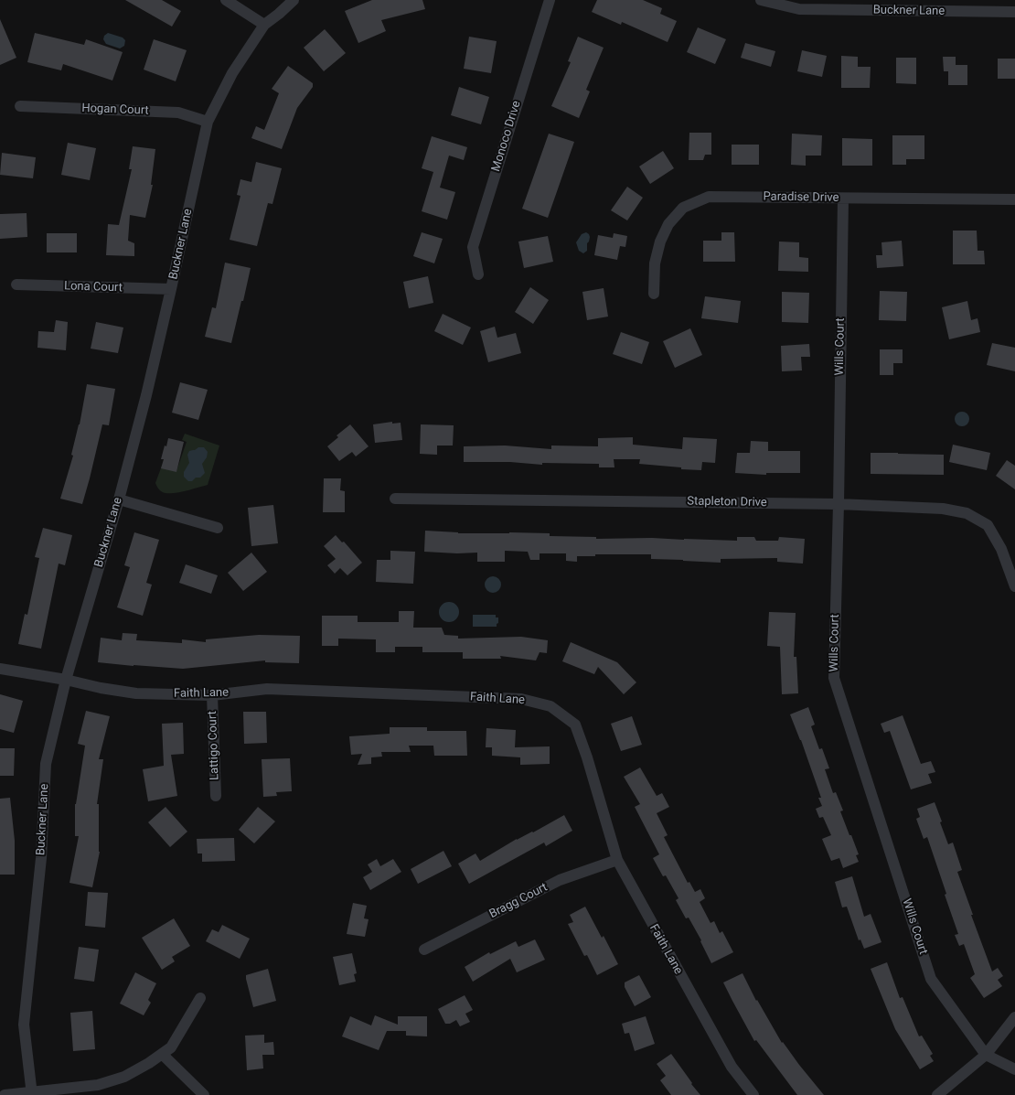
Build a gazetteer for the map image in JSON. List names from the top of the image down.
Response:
{
  "streets": {
    "street": [
      "Buckner Lane",
      "Hogan Court",
      "Monoco Drive",
      "Paradise Drive",
      "Lona Court",
      "Wills Court",
      "Stapleton Drive",
      "Faith Lane",
      "Lattigo Court",
      "Bragg Court"
    ]
  },
  "crossings": [
    ["Buckner Lane", "Hogan Court"],
    ["Buckner Lane", "Lona Court"],
    ["Buckner Lane", "Faith Lane"],
    ["Paradise Drive", "Wills Court"],
    ["Wills Court", "Stapleton Drive"],
    ["Faith Lane", "Lattigo Court"],
    ["Faith Lane", "Bragg Court"]
  ]
}
